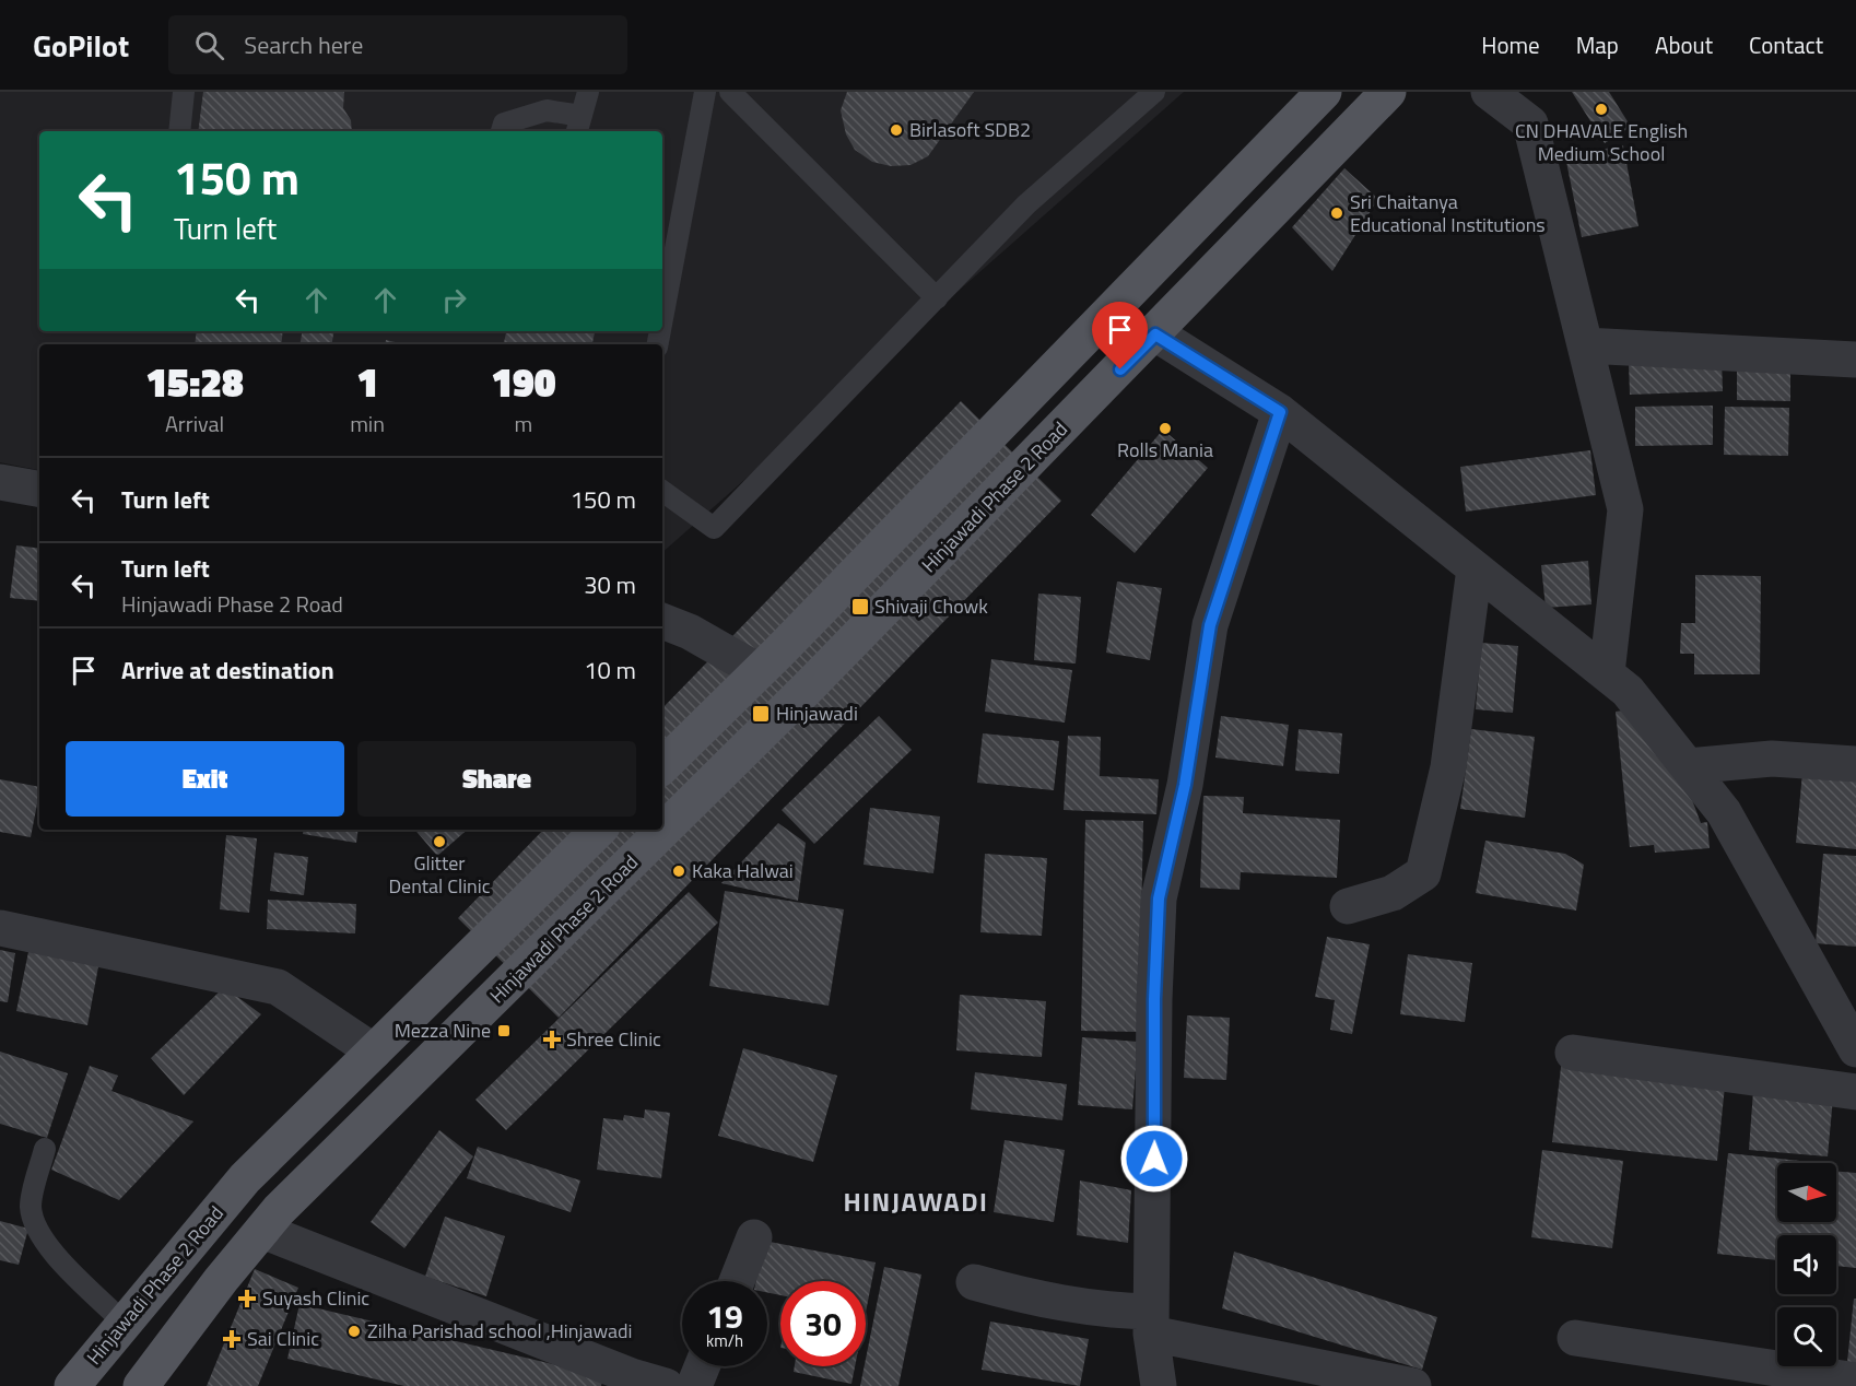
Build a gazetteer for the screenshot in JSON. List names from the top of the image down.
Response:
{
  "streets": {
    "main road": ["Hinjawadi Phase 2 Road"]
  },
  "districts": ["HINJAWADI"],
  "places": {
    "other": [
      "CN DHAVALE English Medium School",
      "Birlasoft SDB2",
      "Sri Chaitanya Educational Institutions",
      "Rolls Mania",
      "Glitter Dental Clinic",
      "Kaka Halwai",
      "Zilha Parishad school ,Hinjawadi"
    ],
    "transit": ["Shivaji Chowk", "Hinjawadi", "Mezza Nine"],
    "health": ["Shree Clinic", "Suyash Clinic", "Sai Clinic"]
  },
  "north": "right",
  "page": {
    "header": "GoPilot",
    "search": "Search here",
    "nav": [
      "Home",
      "Map",
      "About",
      "Contact"
    ],
    "turn": ["150 m", "Turn left"],
    "eta": [
      "15:28",
      "Arrival",
      "1",
      "min",
      "190",
      "m"
    ],
    "list": [
      {
        "name": "Turn left",
        "value": "150 m"
      },
      {
        "name": "Turn left",
        "note": "Hinjawadi Phase 2 Road",
        "value": "30 m"
      },
      {
        "name": "Arrive at destination",
        "value": "10 m"
      }
    ],
    "buttons": ["Exit", "Share"],
    "speed": "19 km/h",
    "limit": "30"
  }
}
